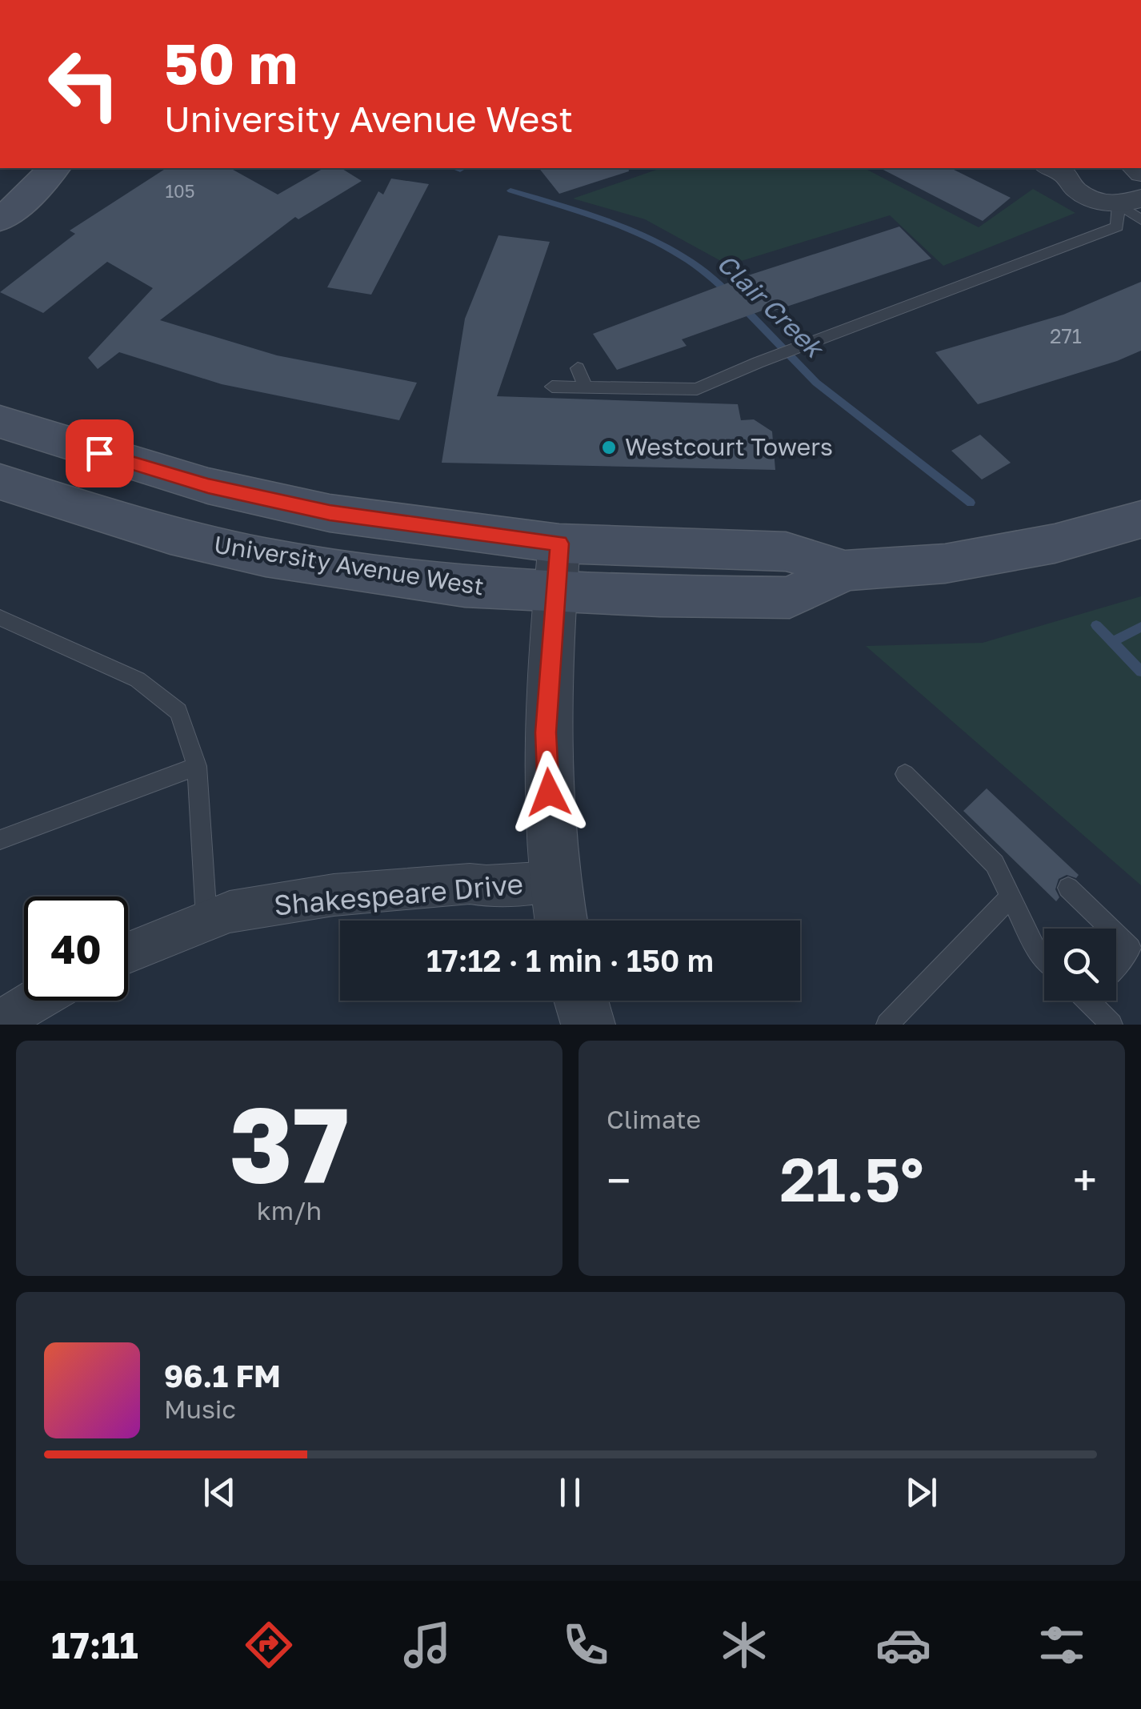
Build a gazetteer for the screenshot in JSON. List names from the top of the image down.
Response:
{
  "streets": {
    "main road": ["University Avenue West"],
    "street": ["Shakespeare Drive"]
  },
  "water": ["Clair Creek"],
  "places": ["Westcourt Towers"],
  "house_numbers": ["105", "271"],
  "page": {
    "turn": ["50 m", "University Avenue West"],
    "limit": "40",
    "trip": "17:12 · 1 min · 150 m",
    "tile": [
      ["37", "km/h"],
      "Climate"
    ],
    "heat": ["−", "21.5°", "+"],
    "song": ["96.1 FM", "Music"],
    "tabs": "17:11"
  }
}
